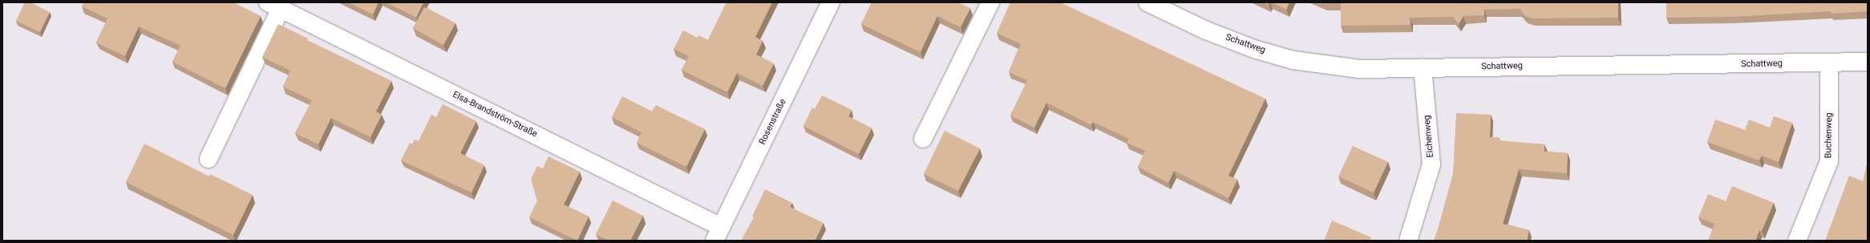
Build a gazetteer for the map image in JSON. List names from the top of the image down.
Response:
{
  "streets": {
    "street": [
      "Schattweg",
      "Elsa-Brandström-Straße",
      "Rosenstraße",
      "Buchenweg",
      "Eichenweg"
    ]
  },
  "crossings": [
    ["Schattweg", "Buchenweg"],
    ["Schattweg", "Eichenweg"],
    ["Elsa-Brandström-Straße", "Rosenstraße"]
  ]
}
